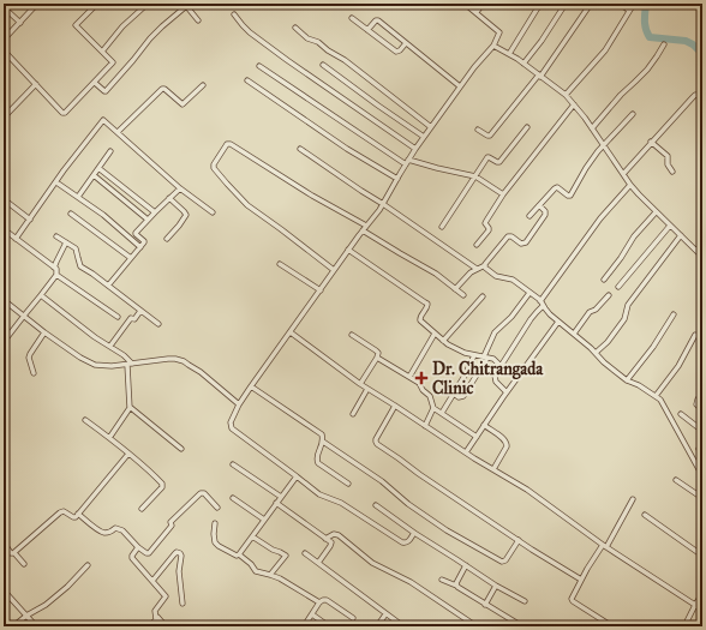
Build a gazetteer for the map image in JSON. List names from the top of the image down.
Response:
{
  "places": {
    "health": ["Dr. Chitrangada Clinic"]
  }
}
